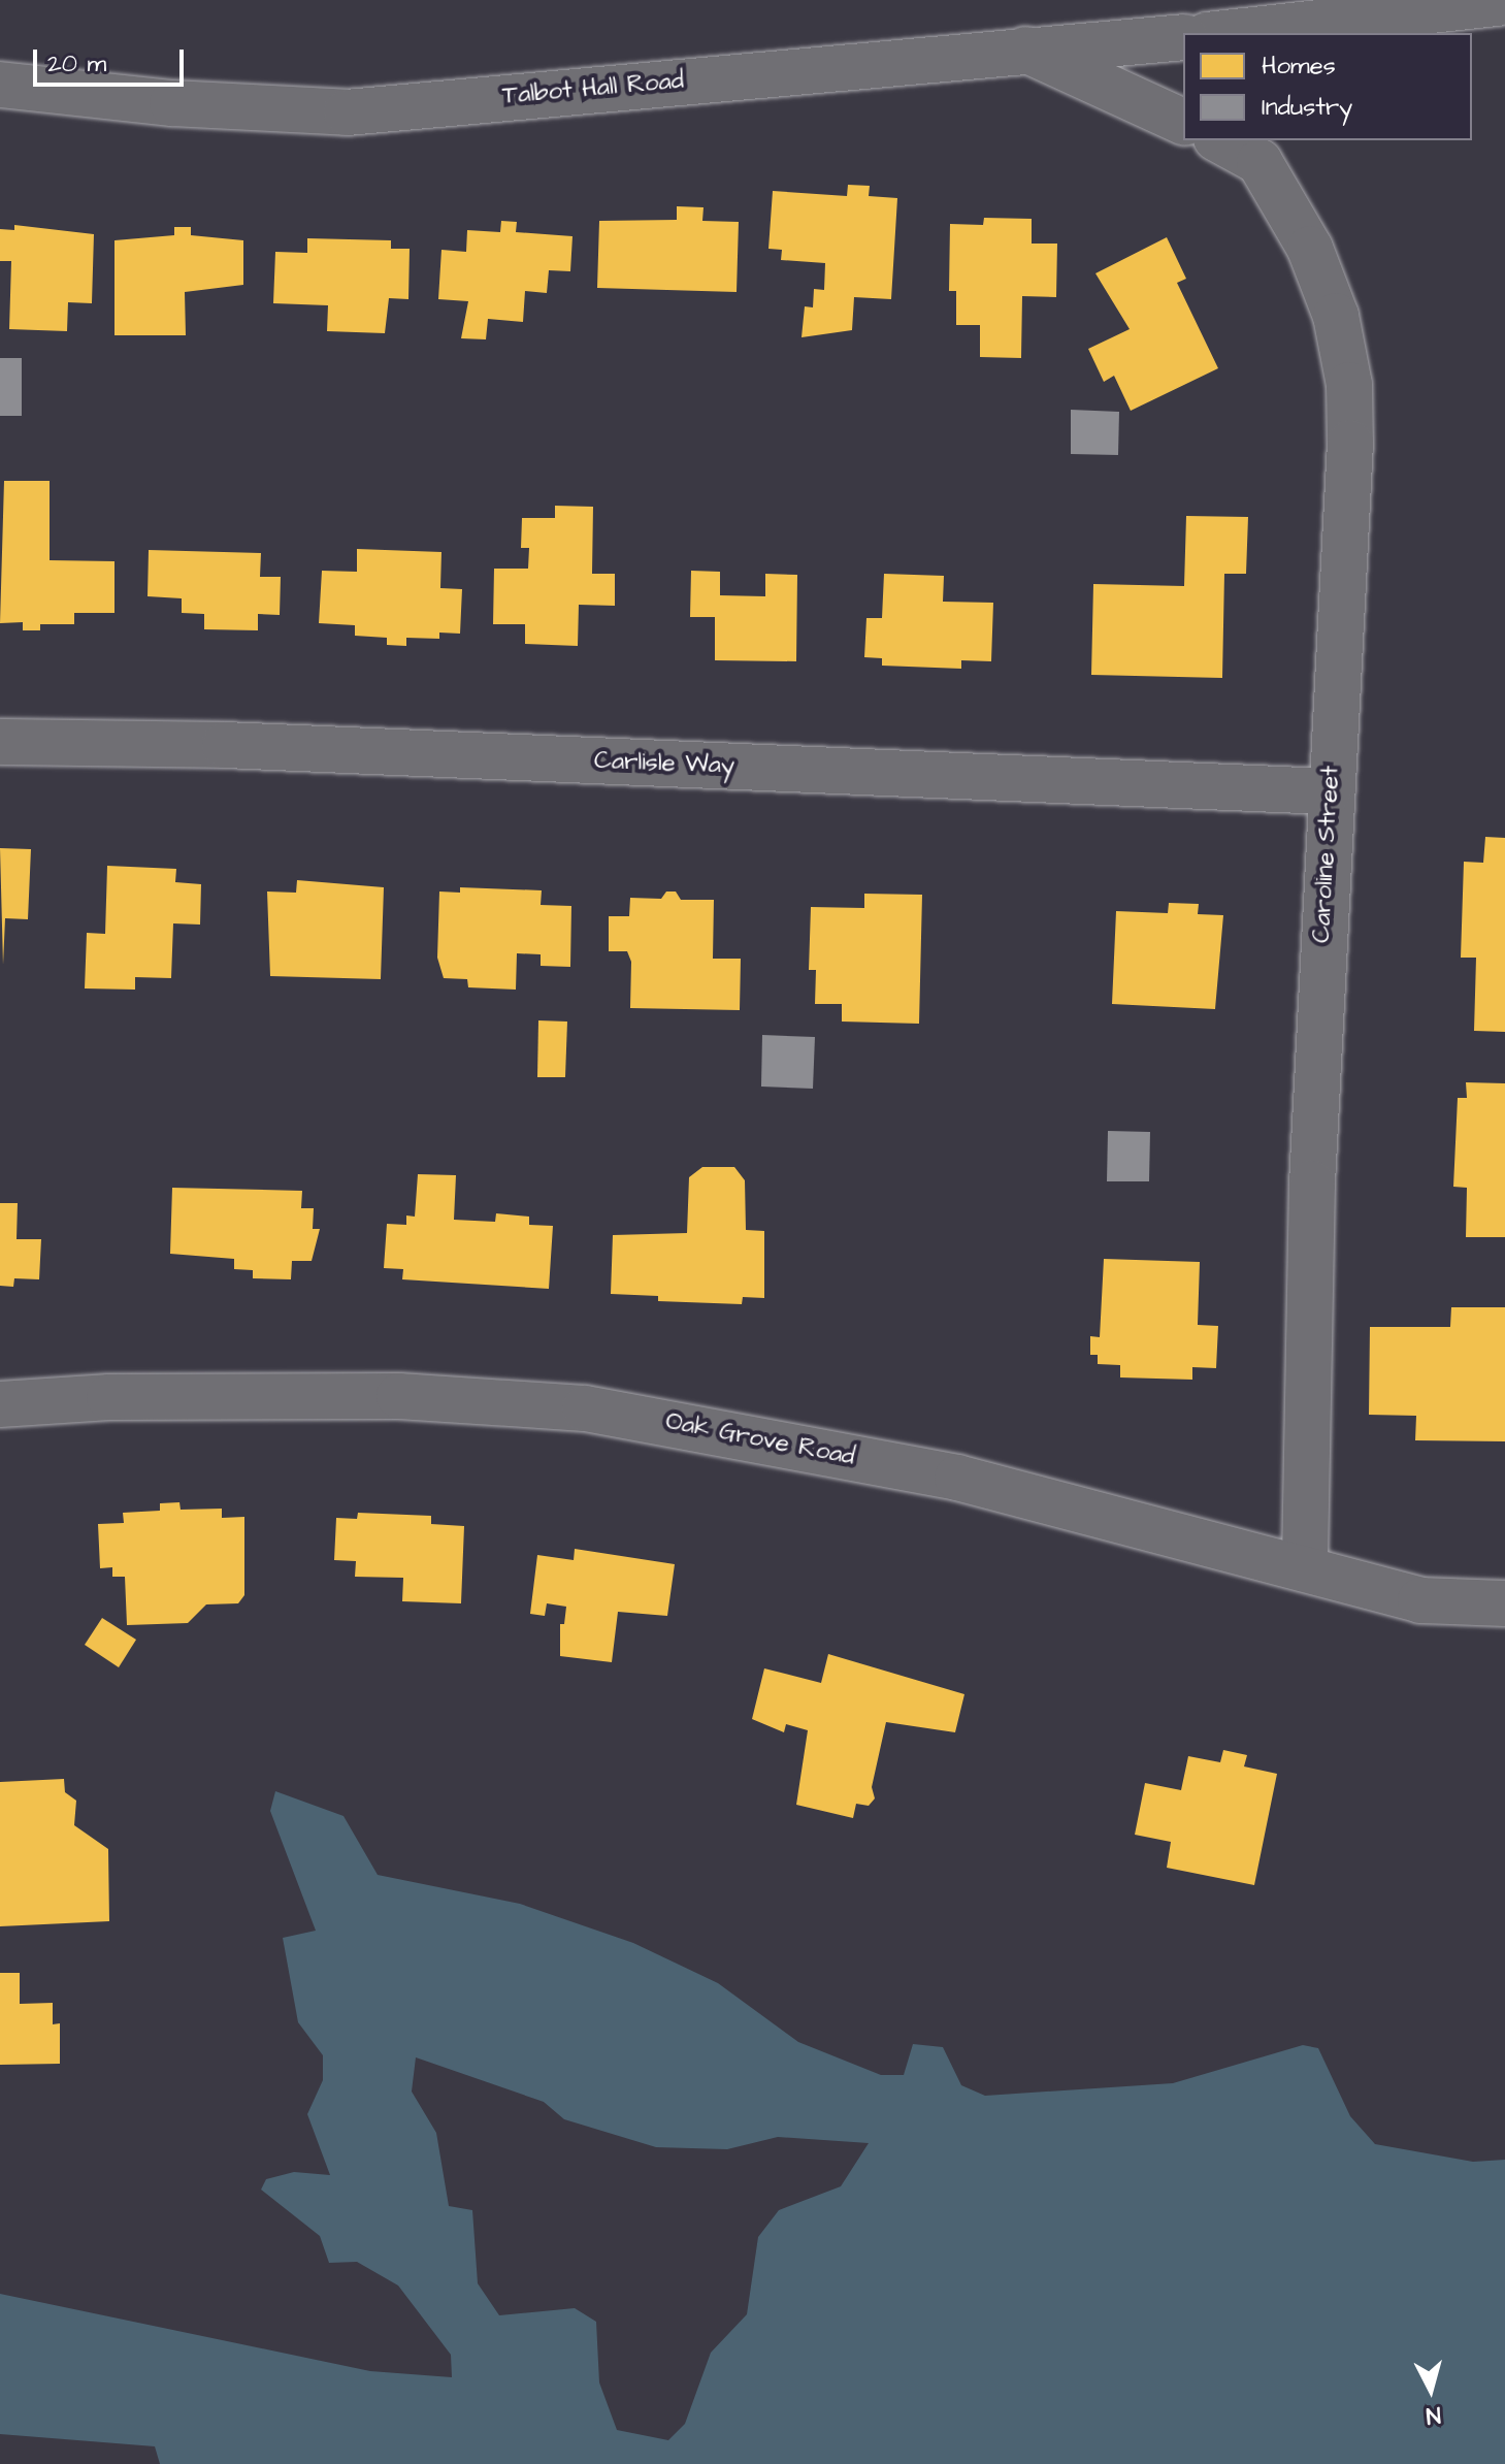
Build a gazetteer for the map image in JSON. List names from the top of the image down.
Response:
{
  "streets": {
    "street": [
      "Talbot Hall Road",
      "Carlisle Way",
      "Caroline Street",
      "Oak Grove Road"
    ]
  },
  "crossings": [
    ["Carlisle Way", "Caroline Street"],
    ["Caroline Street", "Oak Grove Road"]
  ],
  "legend": ["Homes", "Industry"],
  "scale_bar": "20 m",
  "north": "bottom"
}
